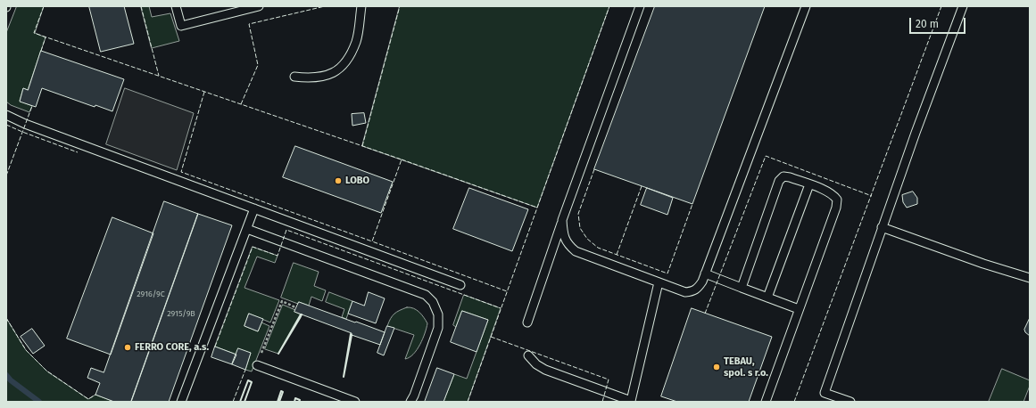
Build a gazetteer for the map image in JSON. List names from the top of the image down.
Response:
{
  "places": ["LOBO", "FERRO CORE, a.s.", "TEBAU, spol. s r.o."],
  "house_numbers": ["2916/9C", "2915/9B"],
  "scale_bar": "20 m"
}
